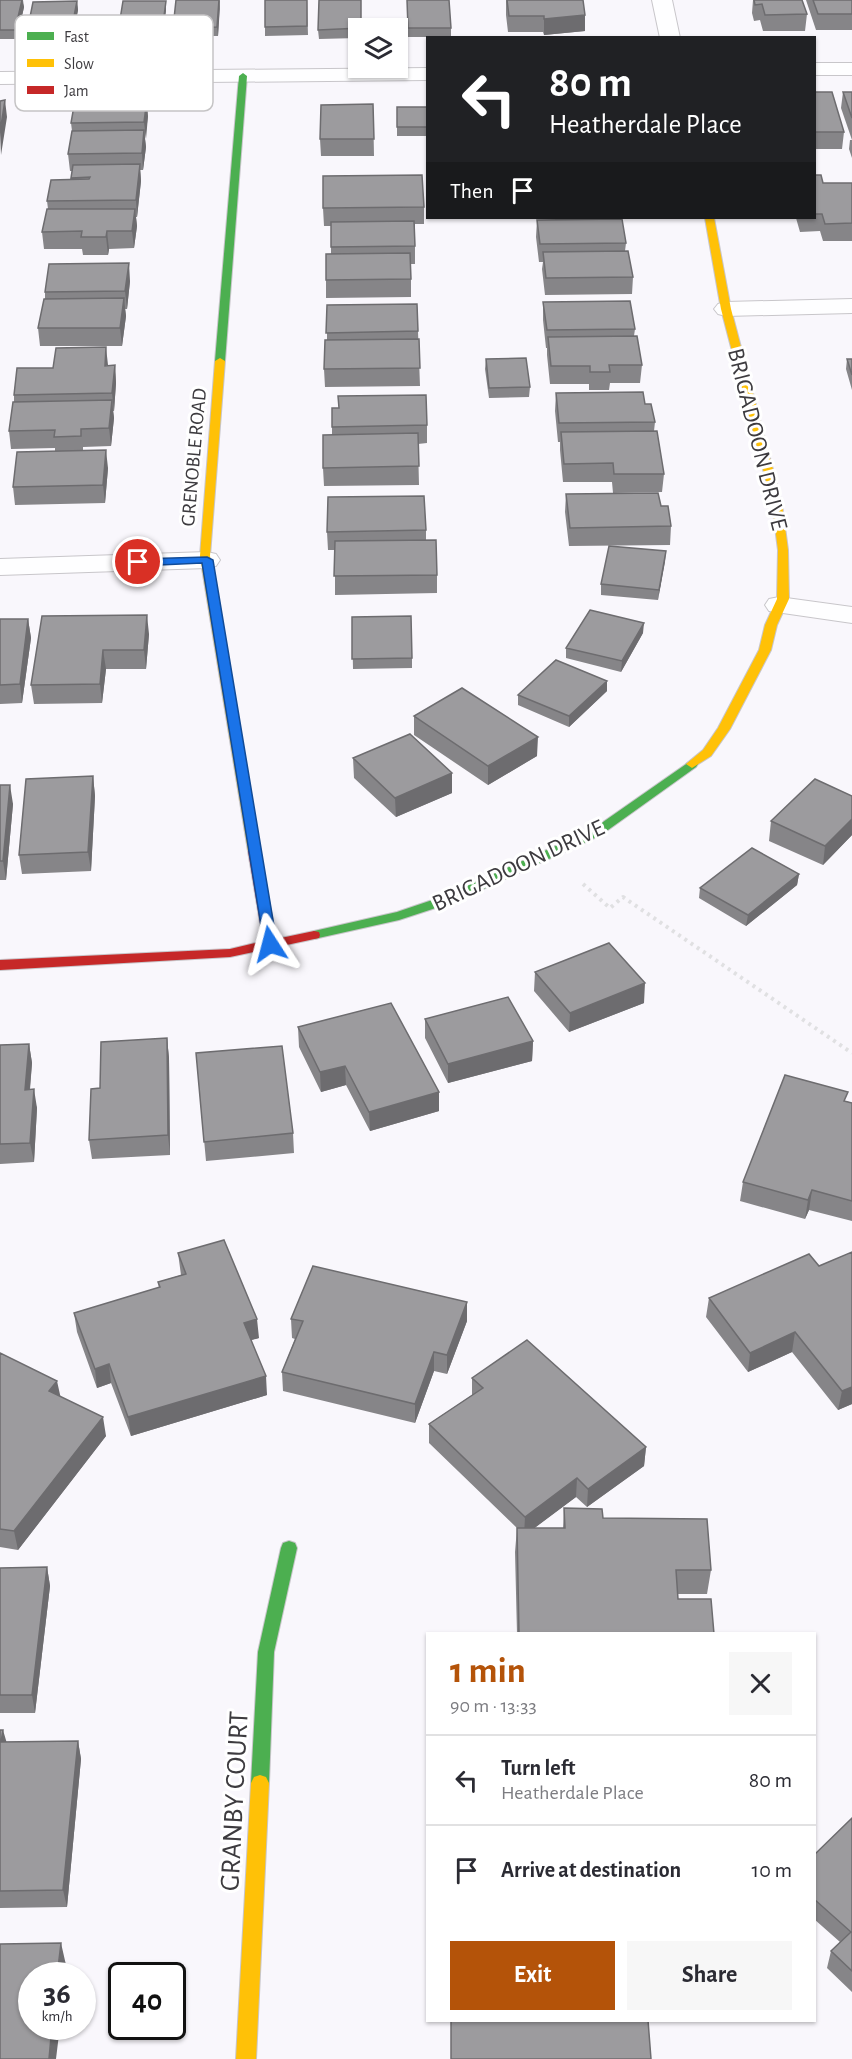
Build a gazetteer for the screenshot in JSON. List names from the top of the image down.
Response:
{
  "streets": {
    "street": ["BRIGADOON DRIVE", "GRENOBLE ROAD", "GRANBY COURT"]
  },
  "crossings": [
    ["BRIGADOON DRIVE", "GRENOBLE ROAD"]
  ],
  "legend": ["Fast", "Slow", "Jam"],
  "page": {
    "turn": ["80 m", "Heatherdale Place"],
    "then": "Then",
    "heading": ["1 min", "90 m · 13:33"],
    "list": [
      {
        "name": "Turn left",
        "note": "Heatherdale Place",
        "value": "80 m"
      },
      {
        "name": "Arrive at destination",
        "value": "10 m"
      }
    ],
    "buttons": ["Exit", "Share"],
    "speed": "36 km/h",
    "limit": "40"
  }
}
